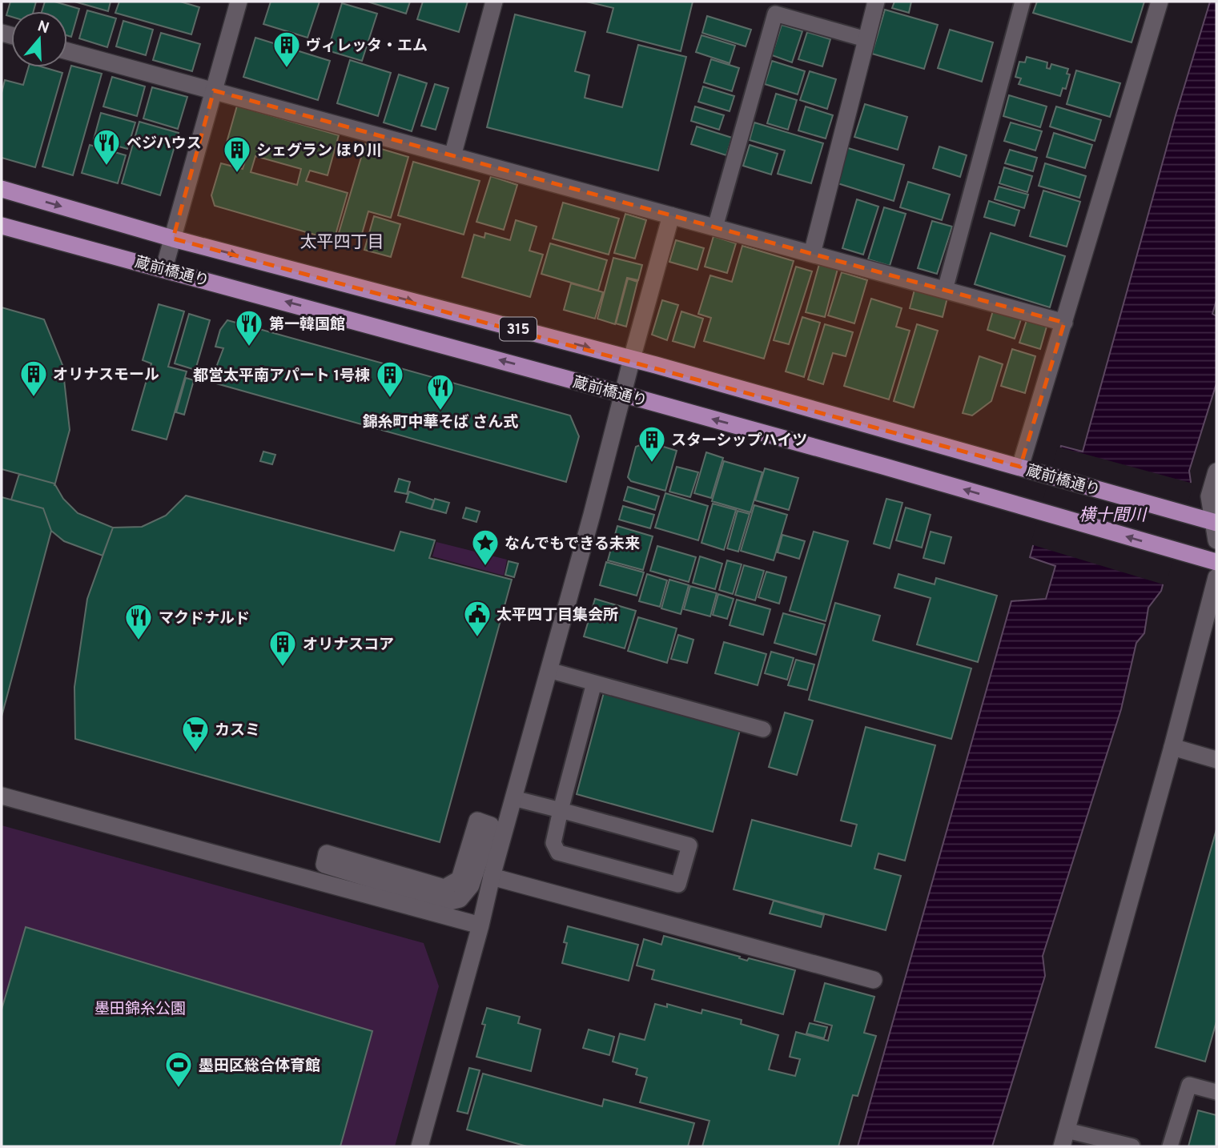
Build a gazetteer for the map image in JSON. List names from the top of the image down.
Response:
{
  "streets": {
    "main road": ["蔵前橋通り", "315"]
  },
  "districts": ["太平四丁目"],
  "water": ["横十間川"],
  "parks": ["墨田錦糸公園"],
  "places": {
    "building": [
      "ヴィレッタ・エム",
      "シェグラン ほり川",
      "オリナスモール",
      "都営太平南アパート 1号棟",
      "スターシップハイツ",
      "オリナスコア"
    ],
    "restaurant": [
      "ベジハウス",
      "第一韓国館",
      "錦糸町中華そば さん式",
      "マクドナルド"
    ],
    "place": ["なんでもできる未来"],
    "public building": ["太平四丁目集会所"],
    "supermarket": ["カスミ"],
    "sports": ["墨田区総合体育館"]
  },
  "north": "top"
}
